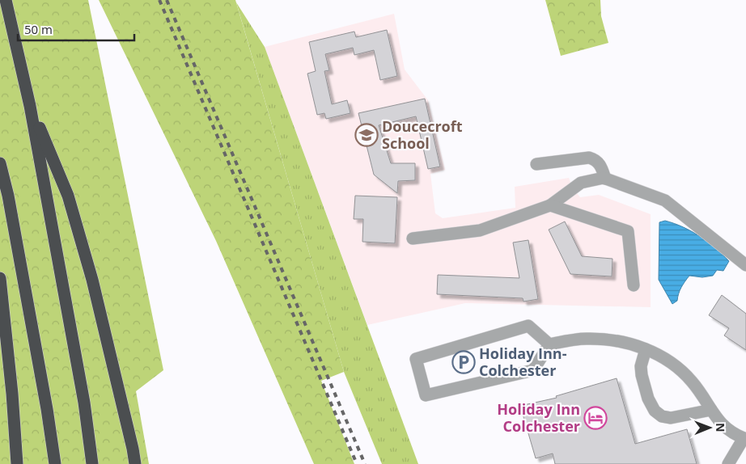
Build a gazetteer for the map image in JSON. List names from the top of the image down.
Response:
{
  "places": {
    "school or university": ["Doucecroft School"],
    "parking": ["Holiday Inn- Colchester"],
    "hotel": ["Holiday Inn Colchester"]
  },
  "scale_bar": "50 m",
  "north": "right"
}
